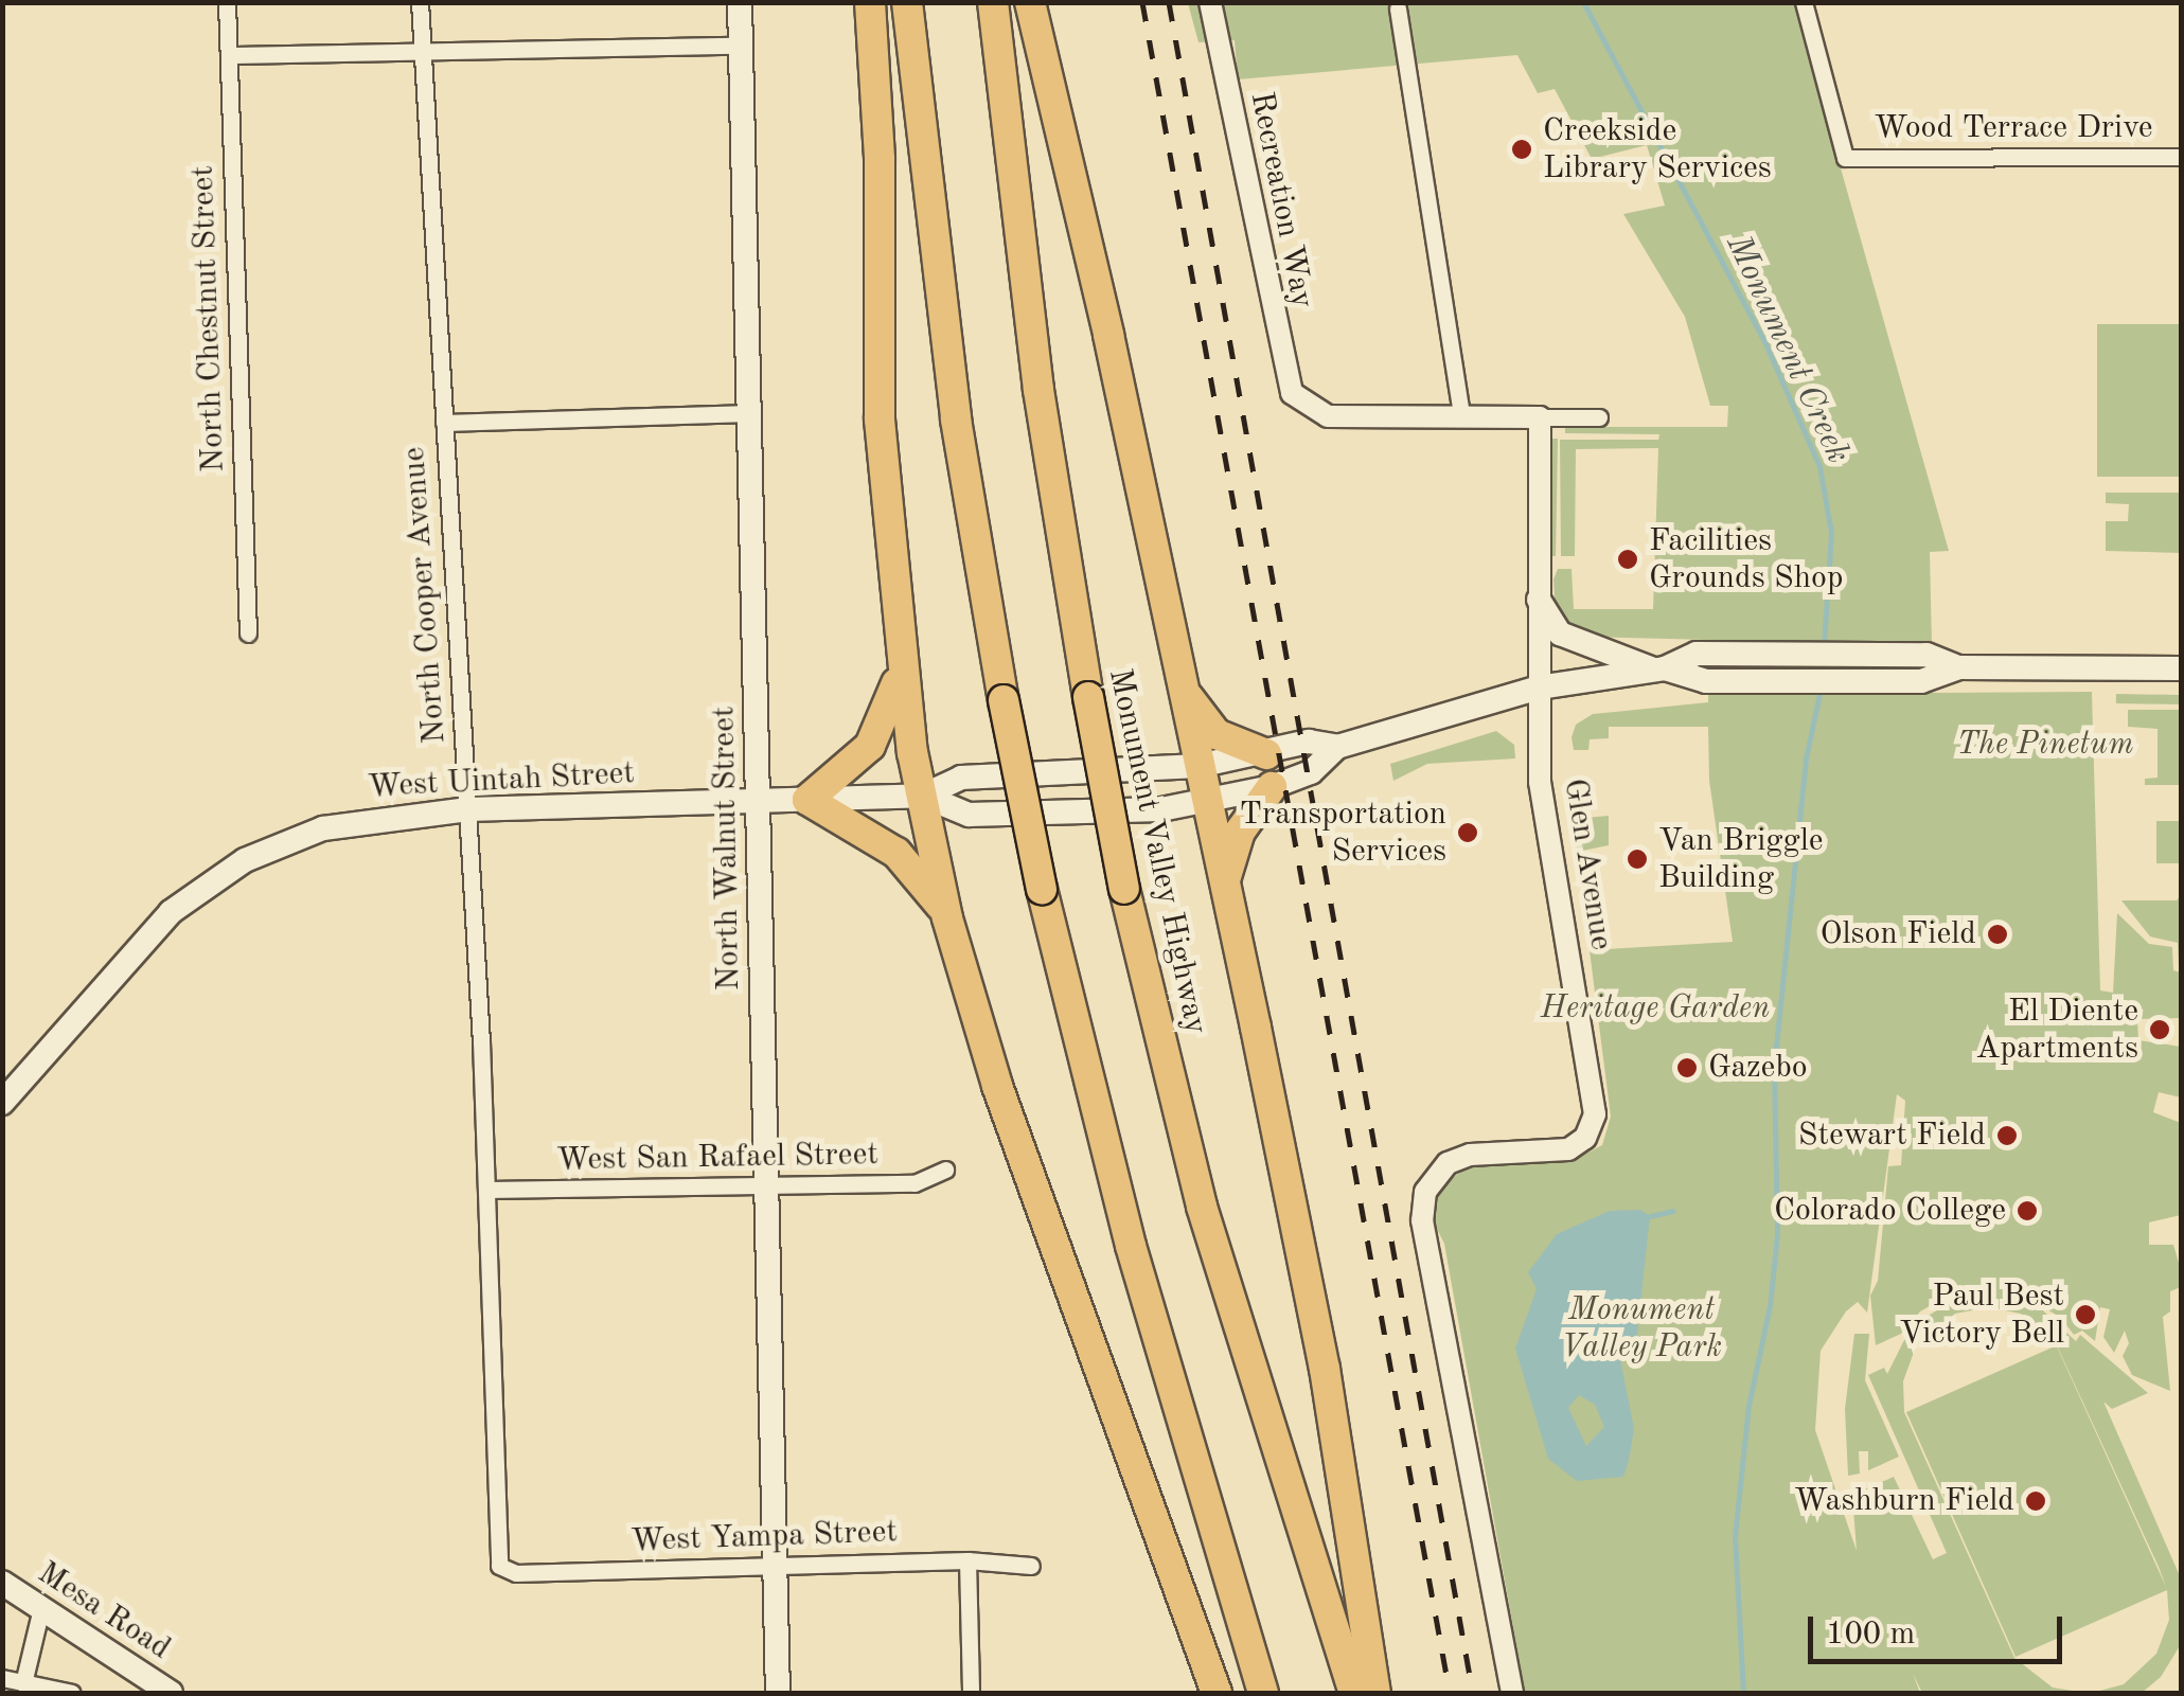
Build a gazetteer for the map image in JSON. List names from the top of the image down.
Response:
{
  "streets": {
    "highway": ["Monument Valley Highway"],
    "main road": ["West Uintah Street", "North Walnut Street", "Mesa Road"],
    "street": [
      "Wood Terrace Drive",
      "Recreation Way",
      "North Chestnut Street",
      "North Cooper Avenue",
      "Glen Avenue",
      "West San Rafael Street",
      "West Yampa Street"
    ]
  },
  "crossings": [
    ["North Cooper Avenue", "West Uintah Street"],
    ["North Cooper Avenue", "West San Rafael Street"],
    ["North Cooper Avenue", "West Yampa Street"],
    ["West Uintah Street", "North Walnut Street"],
    ["West Uintah Street", "Glen Avenue"],
    ["North Walnut Street", "West San Rafael Street"],
    ["North Walnut Street", "West Yampa Street"]
  ],
  "water": ["Monument Creek"],
  "parks": ["The Pinetum", "Heritage Garden", "Monument Valley Park"],
  "places": [
    "Creekside Library Services",
    "Facilities Grounds Shop",
    "Transportation Services",
    "Van Briggle Building",
    "Olson Field",
    "El Diente Apartments",
    "Gazebo",
    "Stewart Field",
    "Colorado College",
    "Paul Best Victory Bell",
    "Washburn Field"
  ],
  "scale_bar": "100 m"
}
